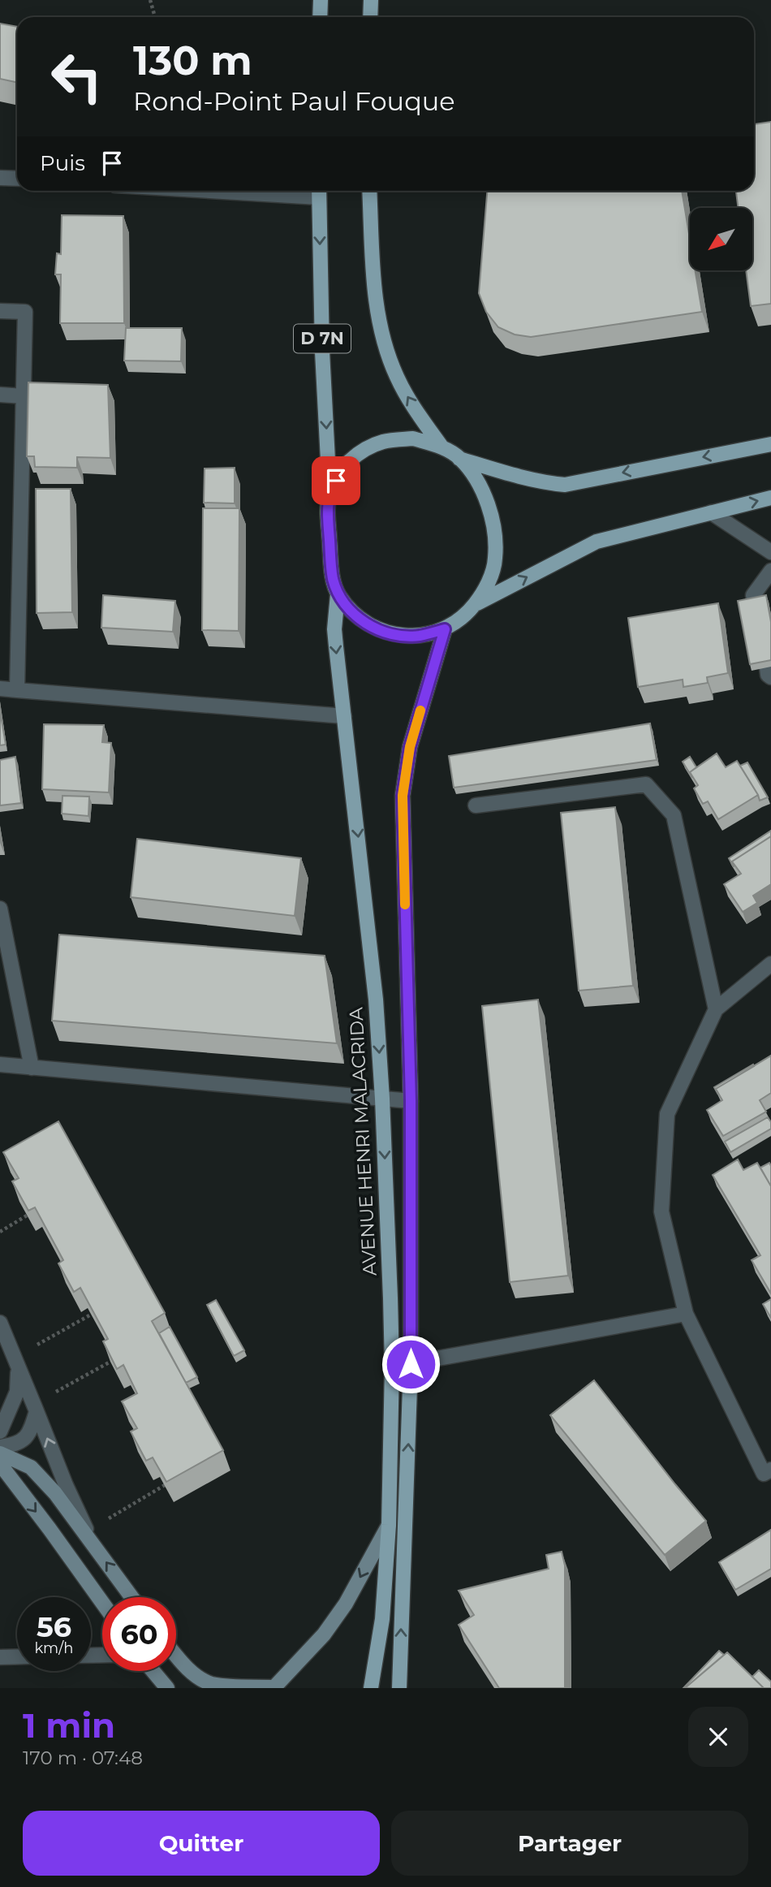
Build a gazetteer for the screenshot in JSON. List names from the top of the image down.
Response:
{
  "streets": {
    "main road": ["D 7N", "AVENUE HENRI MALACRIDA"]
  },
  "crossings": [
    ["D 7N", "AVENUE HENRI MALACRIDA"]
  ],
  "north": "bottom left",
  "page": {
    "turn": ["130 m", "Rond-Point Paul Fouque"],
    "then": "Puis",
    "speed": "56 km/h",
    "limit": "60",
    "heading": ["1 min", "170 m · 07:48"],
    "buttons": ["Quitter", "Partager"]
  }
}
